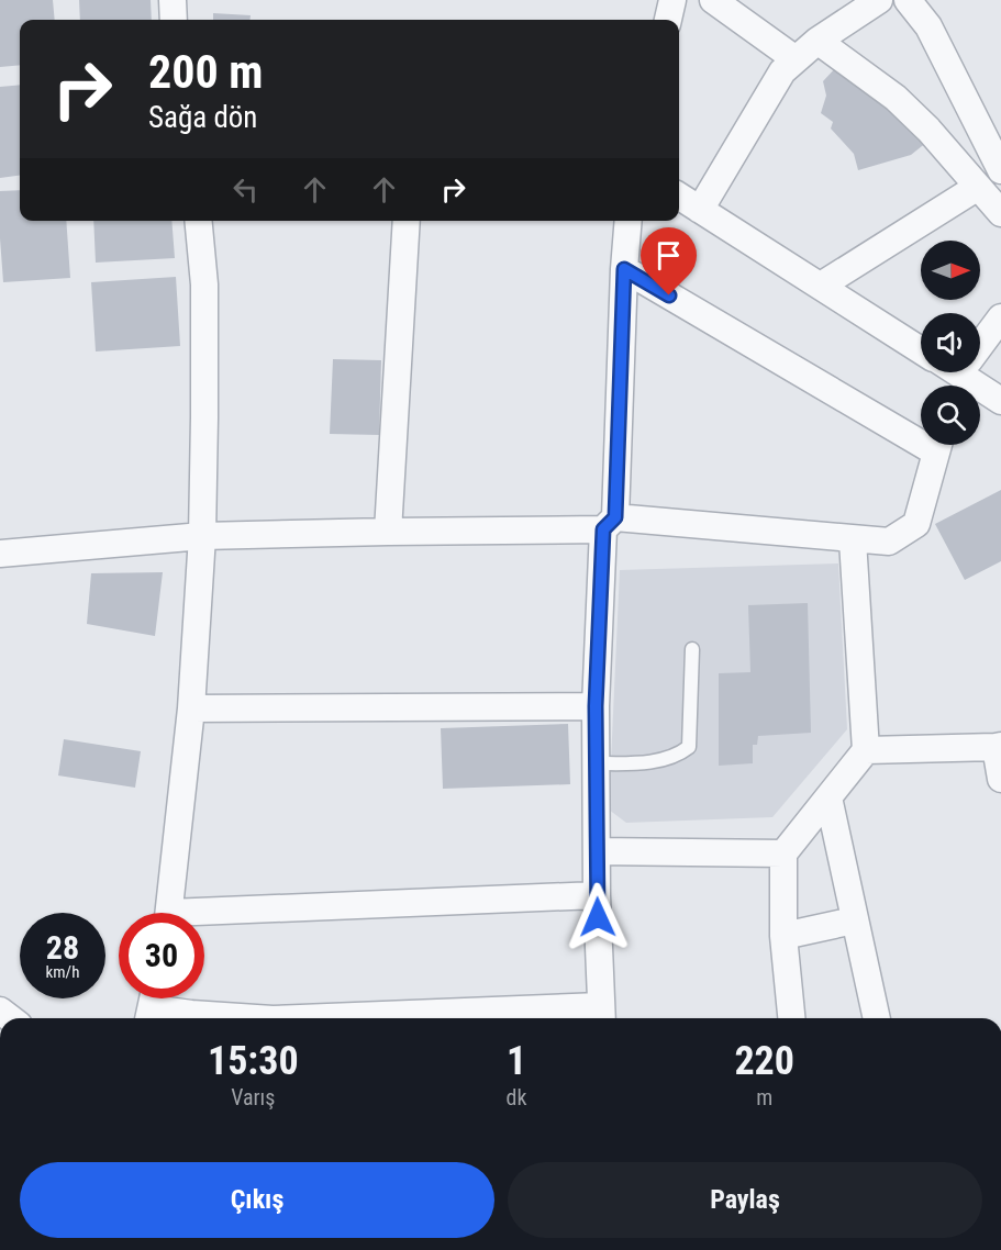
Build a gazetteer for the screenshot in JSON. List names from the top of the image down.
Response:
{
  "north": "right",
  "page": {
    "turn": ["200 m", "Sağa dön"],
    "speed": "28 km/h",
    "limit": "30",
    "eta": [
      "15:30",
      "Varış",
      "1",
      "dk",
      "220",
      "m"
    ],
    "buttons": ["Çıkış", "Paylaş"]
  }
}
